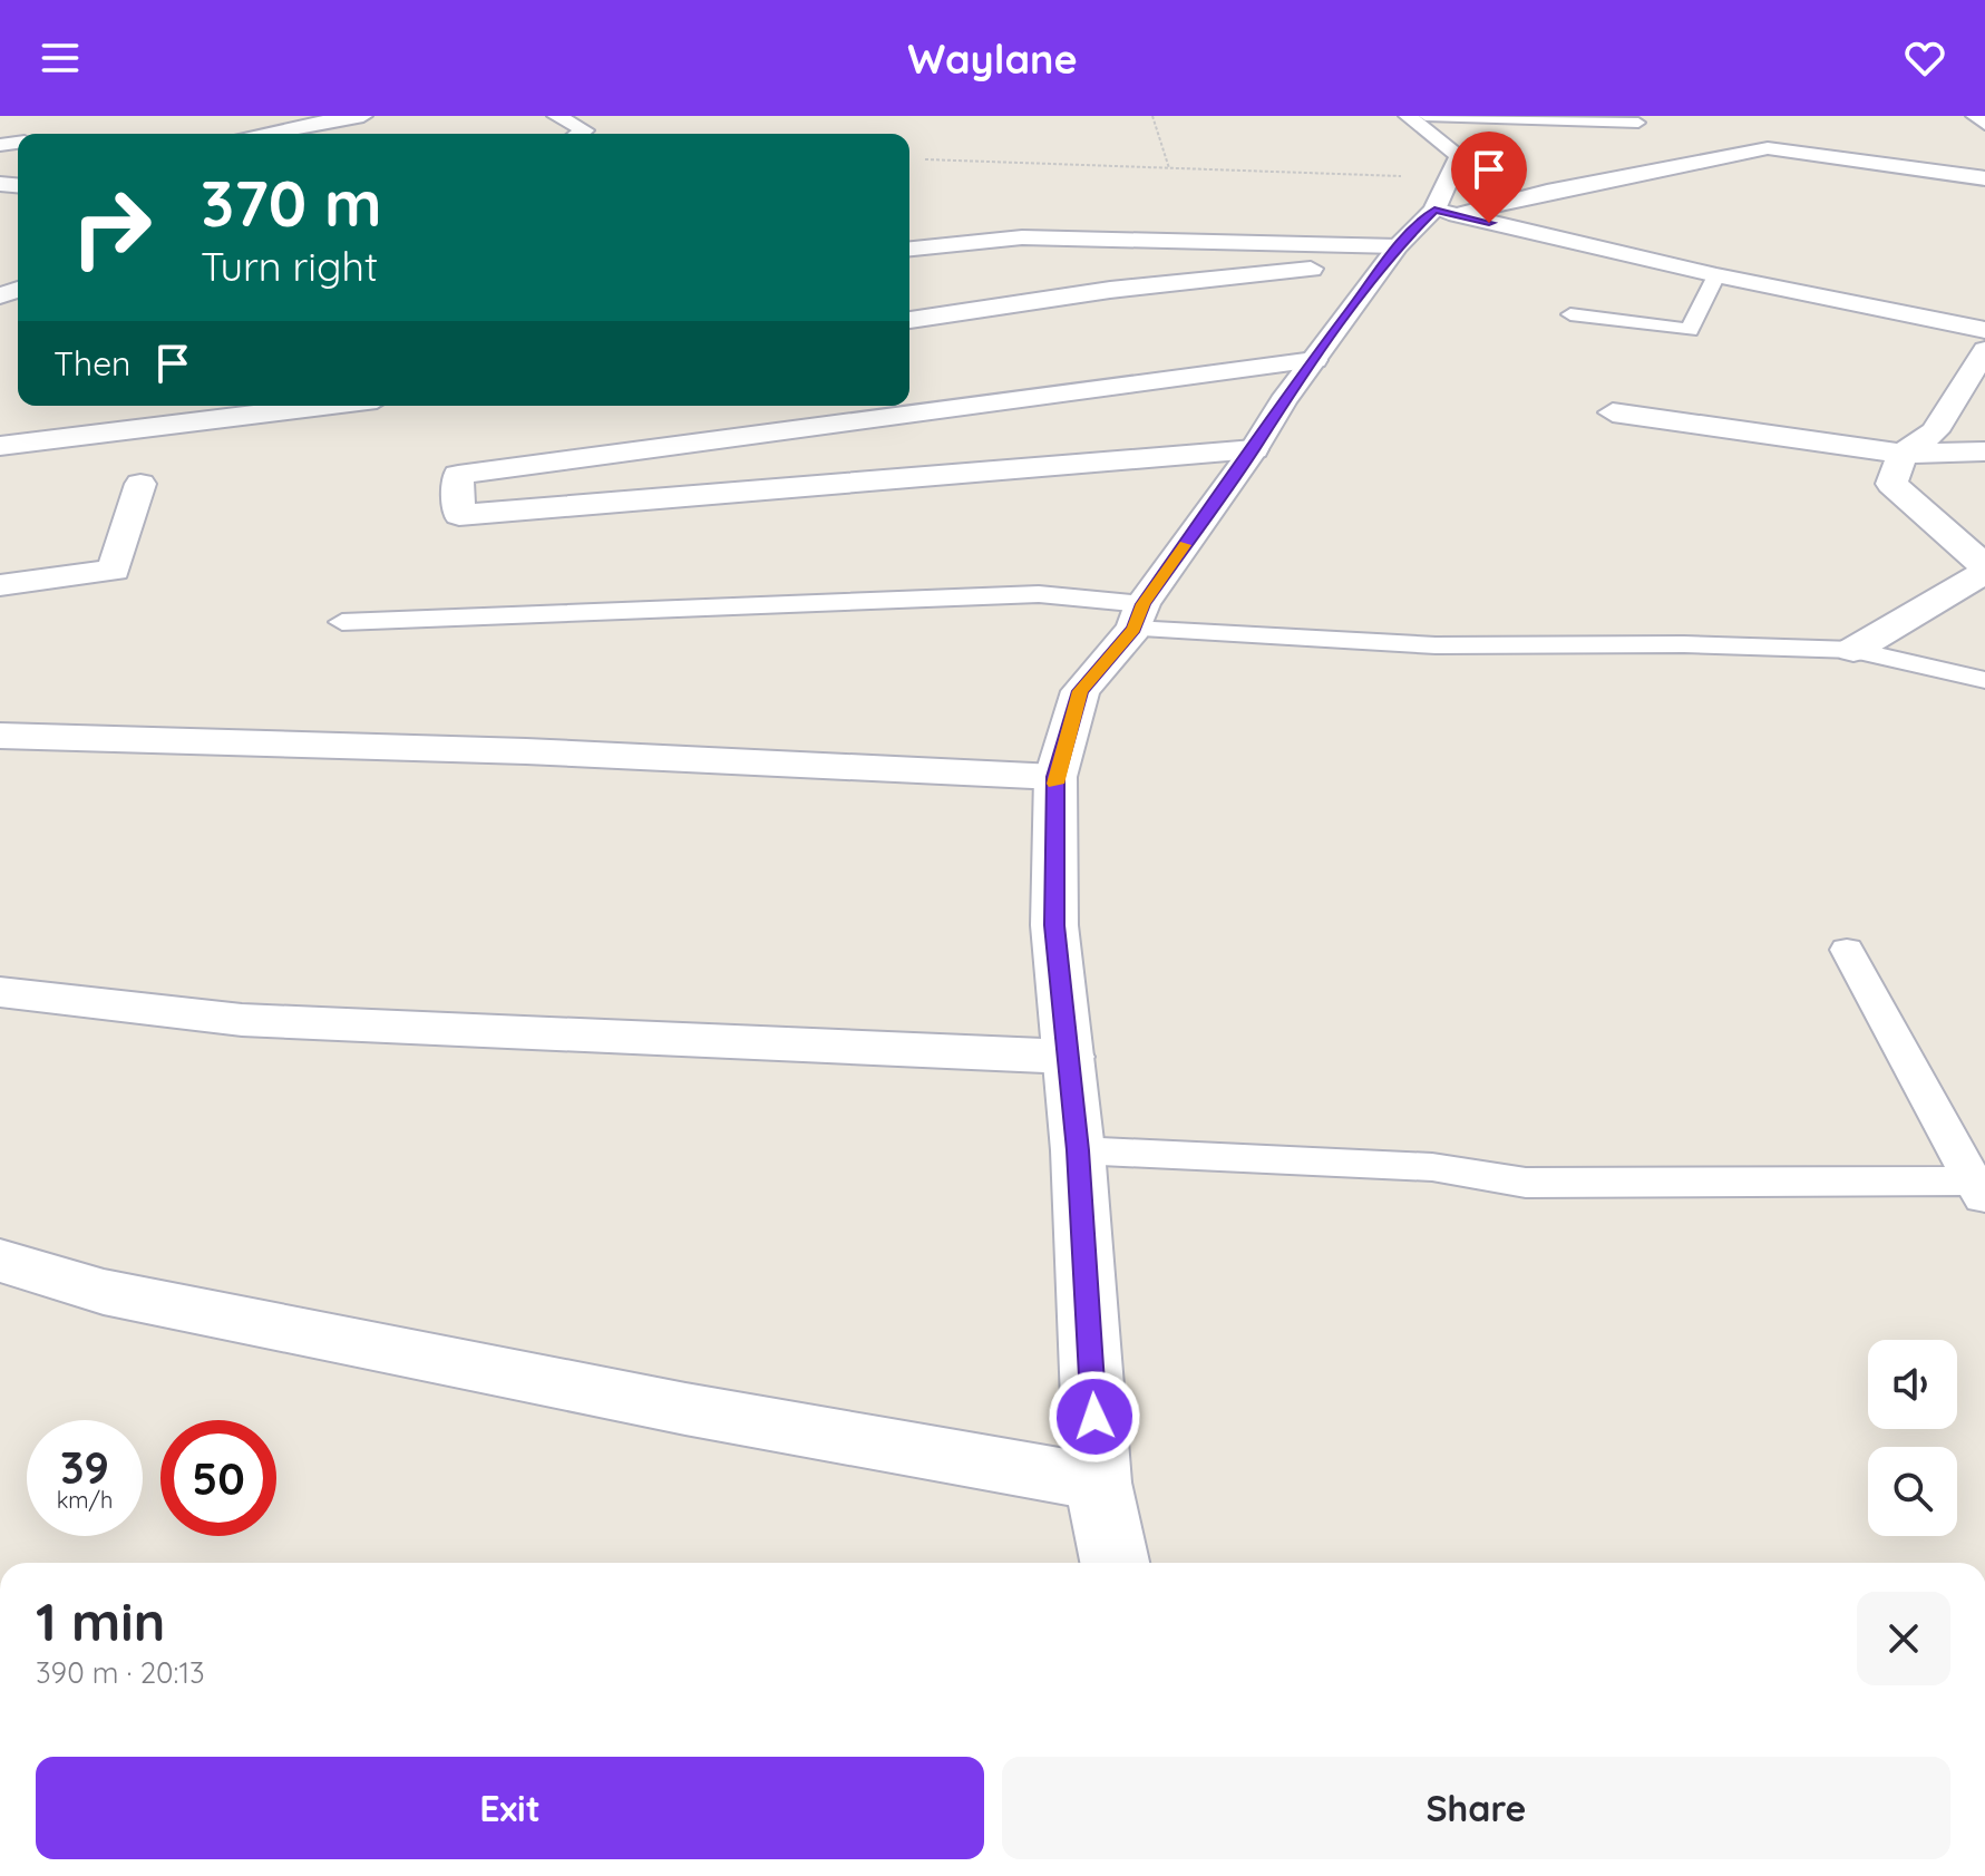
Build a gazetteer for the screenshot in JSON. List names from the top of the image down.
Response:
{
  "page": {
    "header": "Waylane",
    "turn": ["370 m", "Turn right"],
    "then": "Then",
    "speed": "39 km/h",
    "limit": "50",
    "heading": ["1 min", "390 m · 20:13"],
    "buttons": ["Exit", "Share"]
  }
}
